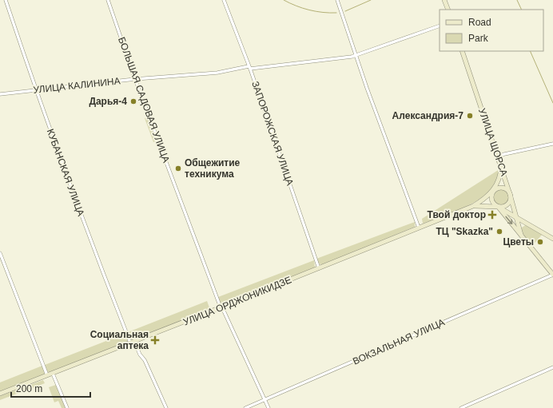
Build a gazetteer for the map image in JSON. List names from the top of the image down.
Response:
{
  "streets": {
    "main road": ["УЛИЦА ЩОРСА", "УЛИЦА ОРДЖОНИКИДЗЕ"],
    "street": [
      "УЛИЦА КАЛИНИНА",
      "БОЛЬШАЯ САДОВАЯ УЛИЦА",
      "ЗАПОРОЖСКАЯ УЛИЦА",
      "КУБАНСКАЯ УЛИЦА",
      "ВОКЗАЛЬНАЯ УЛИЦА"
    ]
  },
  "crossings": [
    ["УЛИЦА КАЛИНИНА", "БОЛЬШАЯ САДОВАЯ УЛИЦА"],
    ["УЛИЦА КАЛИНИНА", "ЗАПОРОЖСКАЯ УЛИЦА"],
    ["УЛИЦА КАЛИНИНА", "КУБАНСКАЯ УЛИЦА"],
    ["БОЛЬШАЯ САДОВАЯ УЛИЦА", "УЛИЦА ОРДЖОНИКИДЗЕ"],
    ["БОЛЬШАЯ САДОВАЯ УЛИЦА", "ВОКЗАЛЬНАЯ УЛИЦА"],
    ["ЗАПОРОЖСКАЯ УЛИЦА", "УЛИЦА ОРДЖОНИКИДЗЕ"],
    ["УЛИЦА ЩОРСА", "ВОКЗАЛЬНАЯ УЛИЦА"],
    ["КУБАНСКАЯ УЛИЦА", "УЛИЦА ОРДЖОНИКИДЗЕ"]
  ],
  "places": {
    "other": [
      "Дарья-4",
      "Александрия-7",
      "Общежитие техникума",
      "ТЦ \"Skazka\"",
      "Цветы"
    ],
    "health": ["Твой доктор", "Социальная аптека"]
  },
  "legend": ["Road", "Park"],
  "scale_bar": "200 m"
}
